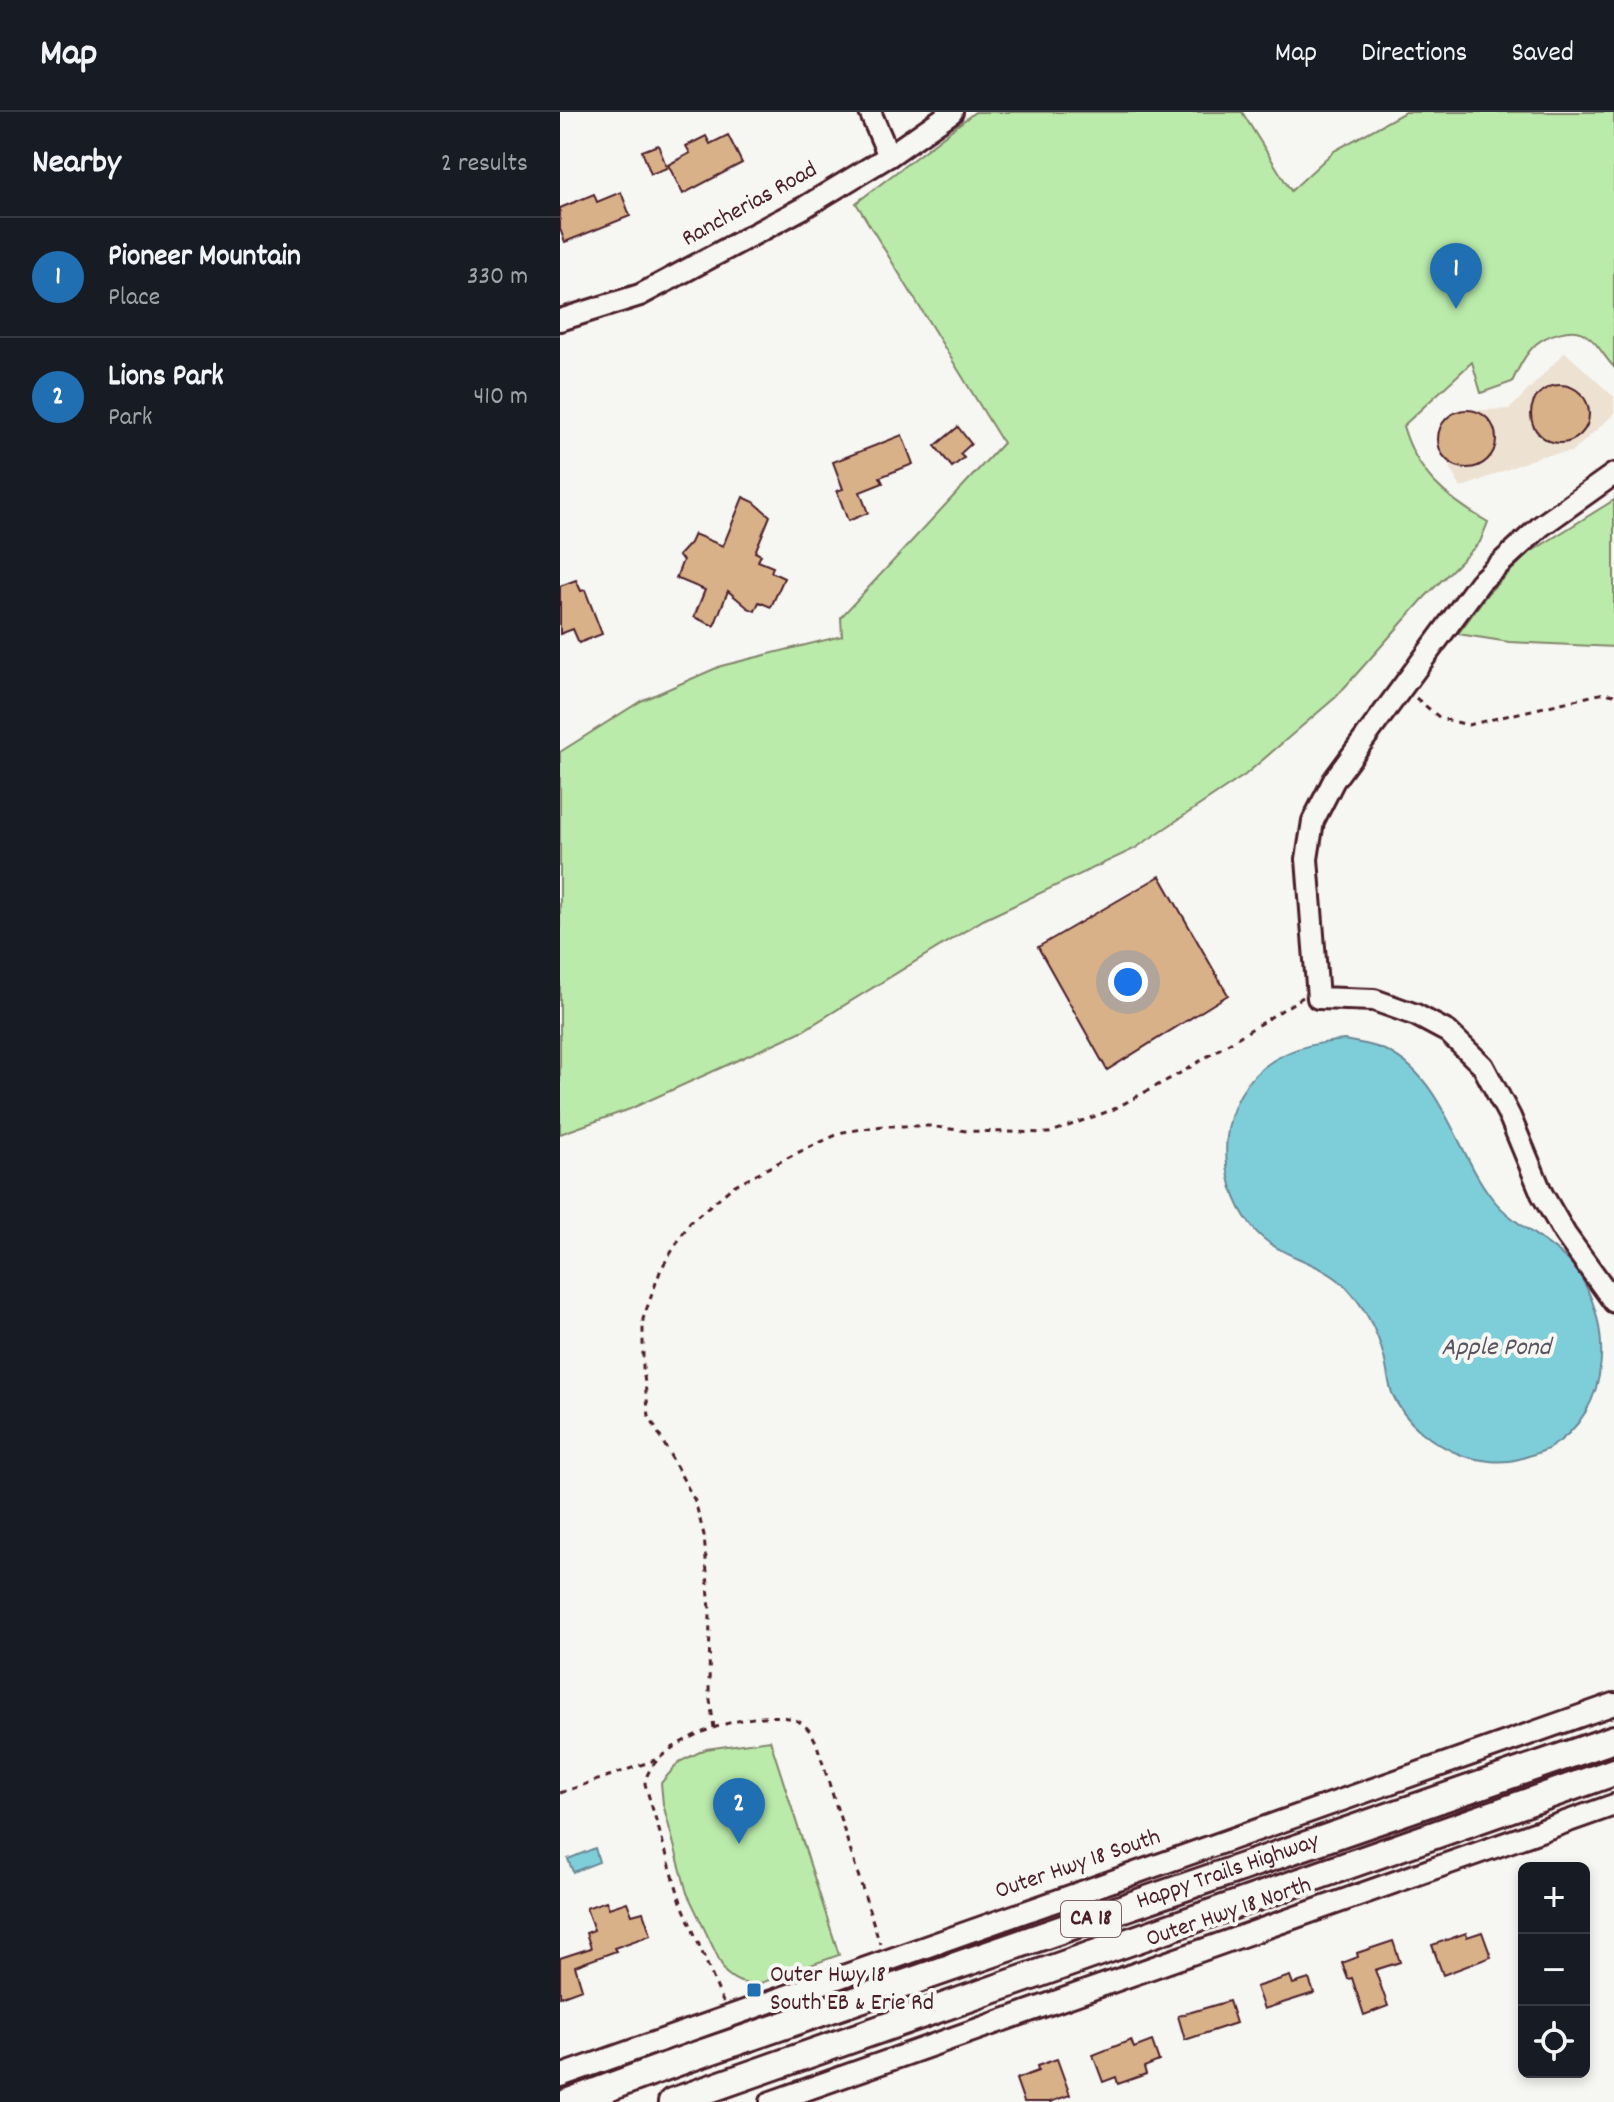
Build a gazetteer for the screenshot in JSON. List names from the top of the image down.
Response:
{
  "streets": {
    "main road": ["Happy Trails Highway", "CA 18"],
    "street": ["Rancherias Road", "Outer Hwy 18 South", "Outer Hwy 18 North"]
  },
  "water": ["Apple Pond"],
  "places": {
    "transit": ["Outer Hwy 18 South EB & Erie Rd"]
  },
  "page": {
    "header": "Map",
    "nav": ["Map", "Directions", "Saved"],
    "heading": ["Nearby", "2 results"],
    "list": [
      {
        "mark": "1",
        "name": "Pioneer Mountain",
        "note": "Place",
        "value": "330 m"
      },
      {
        "mark": "2",
        "name": "Lions Park",
        "note": "Park",
        "value": "410 m"
      }
    ],
    "pins": ["1", "2"],
    "map_buttons": ["+", "−"]
  }
}
